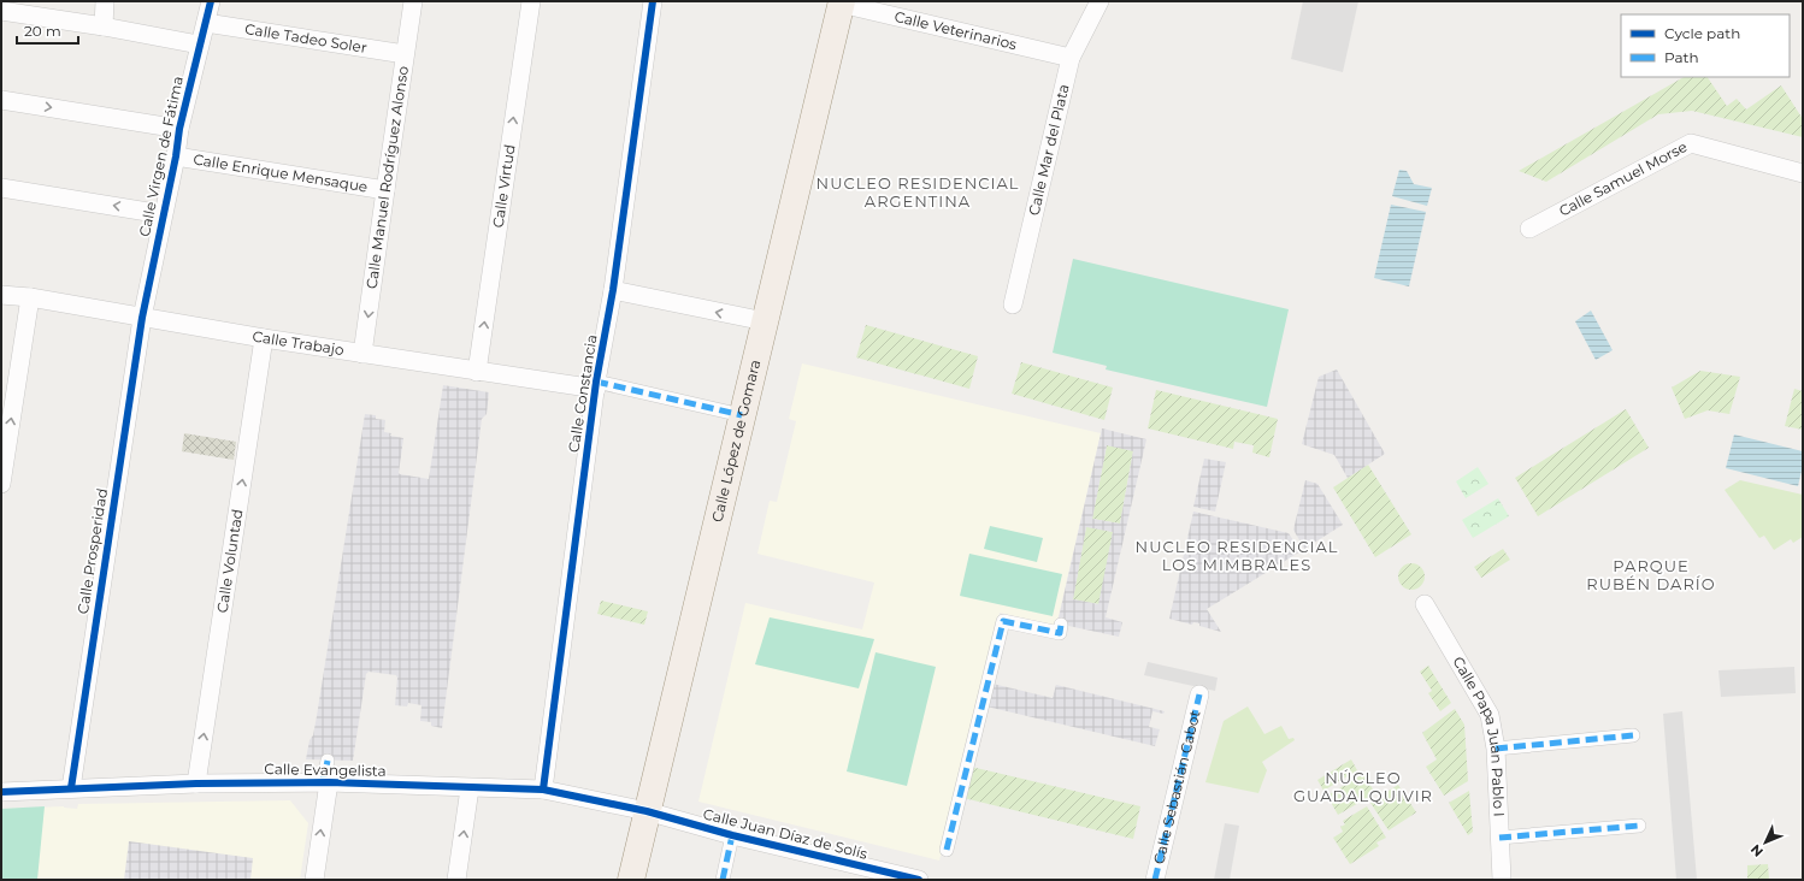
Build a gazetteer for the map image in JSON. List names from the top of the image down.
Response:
{
  "streets": {
    "main road": ["Calle López de Gomara"],
    "street": [
      "Calle Veterinarios",
      "Calle Tadeo Soler",
      "Calle Mar del Plata",
      "Calle Virgen de Fátima",
      "Calle Enrique Mensaque",
      "Calle Manuel Rodríguez Alonso",
      "Calle Samuel Morse",
      "Calle Virtud",
      "Calle Trabajo",
      "Calle Constancia",
      "Calle Prosperidad",
      "Calle Voluntad",
      "Calle Papa Juan Pablo I",
      "Calle Evangelista",
      "Calle Sebastián Cabot",
      "Calle Juan Díaz de Solís"
    ]
  },
  "crossings": [
    ["Calle Veterinarios", "Calle Mar del Plata"],
    ["Calle Veterinarios", "Calle López de Gomara"],
    ["Calle Tadeo Soler", "Calle Virgen de Fátima"],
    ["Calle Tadeo Soler", "Calle Manuel Rodríguez Alonso"],
    ["Calle Virgen de Fátima", "Calle Enrique Mensaque"],
    ["Calle Virgen de Fátima", "Calle Trabajo"],
    ["Calle Virgen de Fátima", "Calle Prosperidad"],
    ["Calle Enrique Mensaque", "Calle Manuel Rodríguez Alonso"],
    ["Calle Manuel Rodríguez Alonso", "Calle Trabajo"],
    ["Calle Virtud", "Calle Trabajo"],
    ["Calle Trabajo", "Calle Constancia"],
    ["Calle Trabajo", "Calle López de Gomara"],
    ["Calle Trabajo", "Calle Prosperidad"],
    ["Calle Trabajo", "Calle Voluntad"],
    ["Calle Constancia", "Calle Evangelista"],
    ["Calle López de Gomara", "Calle Evangelista"],
    ["Calle López de Gomara", "Calle Juan Díaz de Solís"],
    ["Calle Prosperidad", "Calle Evangelista"],
    ["Calle Voluntad", "Calle Evangelista"],
    ["Calle Evangelista", "Calle Juan Díaz de Solís"]
  ],
  "one_way": ["Calle Manuel Rodríguez Alonso", "Calle Virtud", "Calle Voluntad"],
  "districts": [
    "NUCLEO RESIDENCIAL ARGENTINA",
    "NUCLEO RESIDENCIAL LOS MIMBRALES",
    "PARQUE RUBÉN DARÍO",
    "NÚCLEO GUADALQUIVIR"
  ],
  "legend": ["Cycle path", "Path"],
  "scale_bar": "20 m",
  "north": "bottom left"
}
